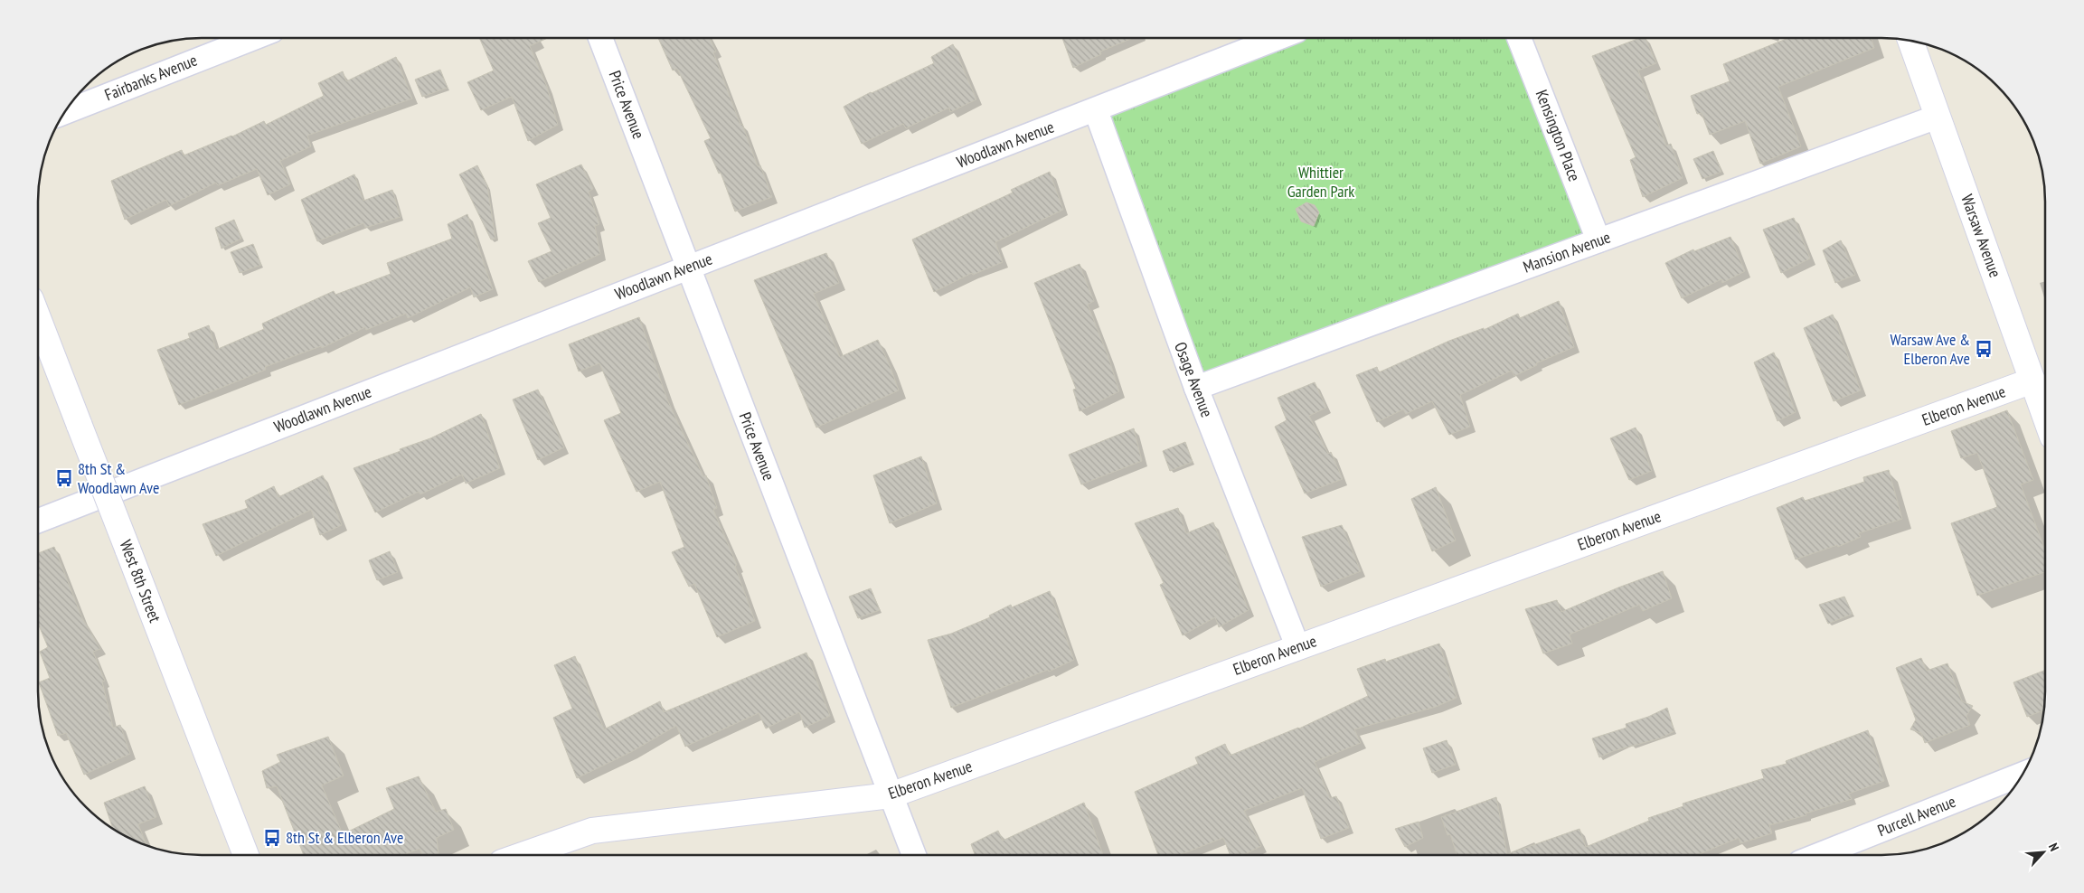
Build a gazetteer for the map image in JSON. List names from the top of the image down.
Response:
{
  "streets": {
    "street": [
      "Fairbanks Avenue",
      "Price Avenue",
      "Kensington Place",
      "Woodlawn Avenue",
      "Warsaw Avenue",
      "Mansion Avenue",
      "Osage Avenue",
      "Elberon Avenue",
      "West 8th Street",
      "Purcell Avenue"
    ]
  },
  "crossings": [
    ["Price Avenue", "Woodlawn Avenue"],
    ["Price Avenue", "Elberon Avenue"],
    ["Kensington Place", "Mansion Avenue"],
    ["Woodlawn Avenue", "Osage Avenue"],
    ["Warsaw Avenue", "Mansion Avenue"],
    ["Warsaw Avenue", "Elberon Avenue"],
    ["Mansion Avenue", "Osage Avenue"],
    ["Osage Avenue", "Elberon Avenue"]
  ],
  "parks": ["Whittier Garden Park"],
  "places": {
    "bus stop": ["Warsaw Ave & Elberon Ave", "8th St & Woodlawn Ave", "8th St & Elberon Ave"]
  },
  "north": "top right"
}
